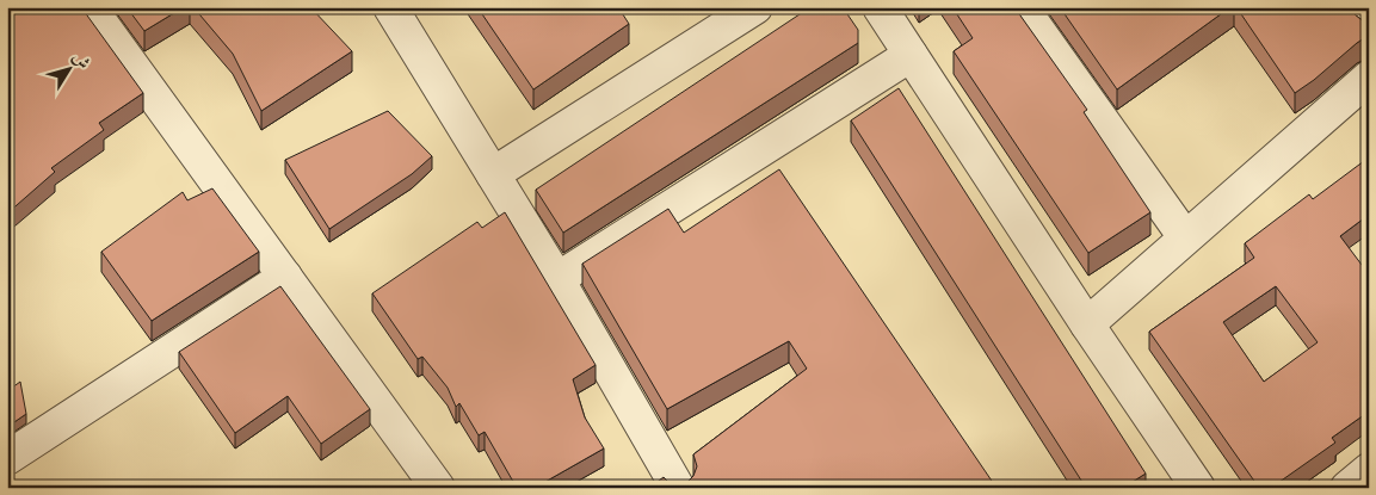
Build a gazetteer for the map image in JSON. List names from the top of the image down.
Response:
{
  "north": "top right"
}
